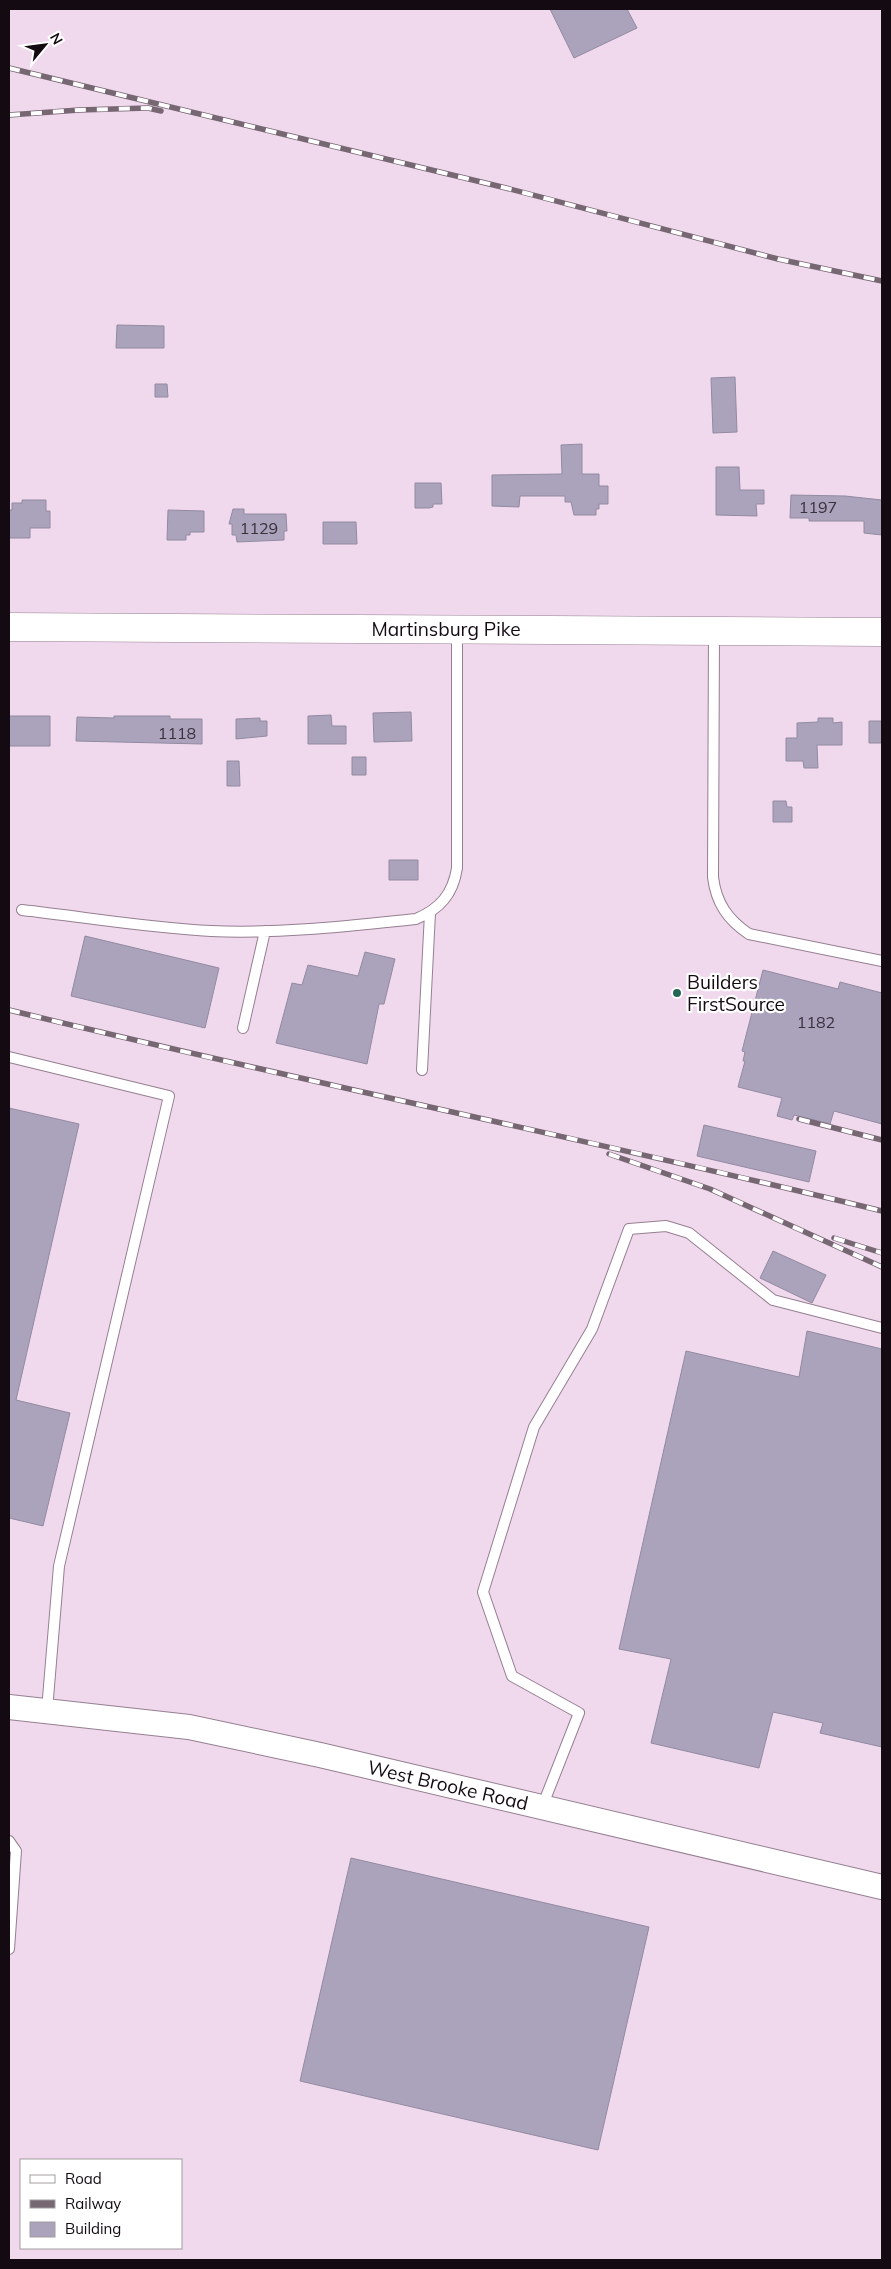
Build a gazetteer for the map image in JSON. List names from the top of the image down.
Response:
{
  "streets": {
    "main road": ["Martinsburg Pike"],
    "street": ["West Brooke Road"]
  },
  "places": ["Builders FirstSource"],
  "house_numbers": [
    "1197",
    "1129",
    "1118",
    "1182"
  ],
  "legend": ["Road", "Railway", "Building"],
  "north": "top right"
}
